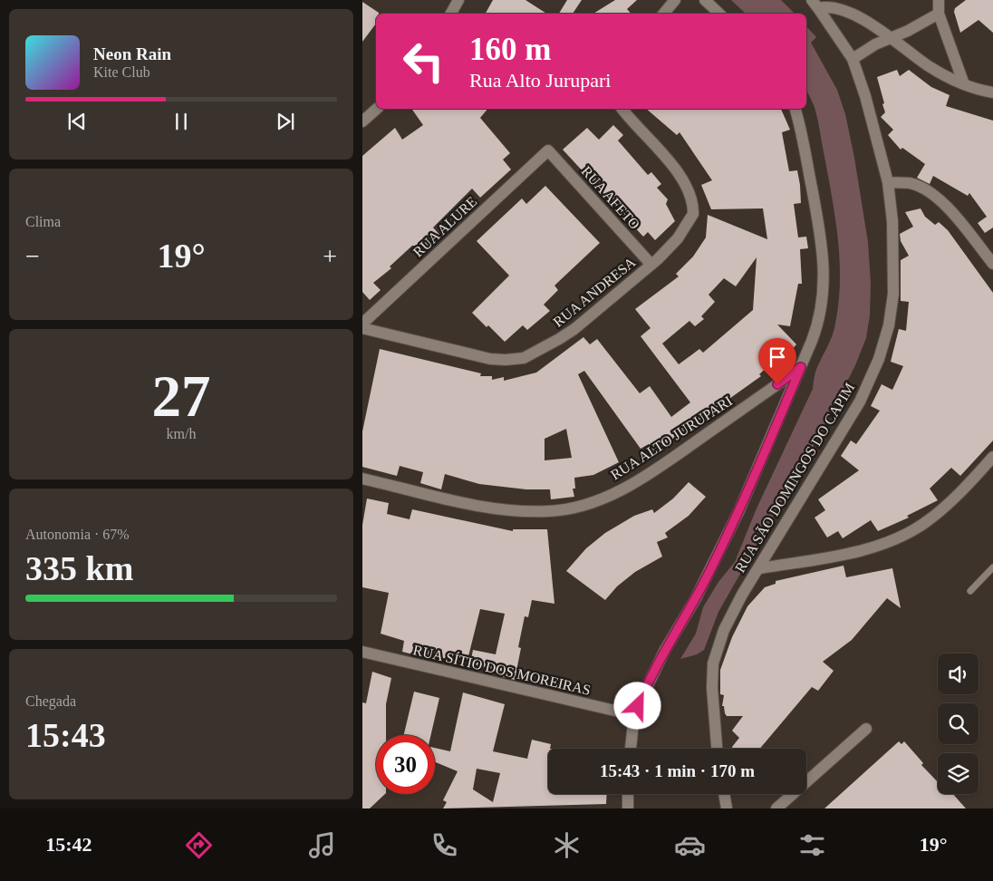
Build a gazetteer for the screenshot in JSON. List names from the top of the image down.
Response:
{
  "streets": {
    "street": [
      "RUA AFETO",
      "RUA ALURE",
      "RUA ANDRESA",
      "RUA ALTO JURUPARI",
      "RUA SÃO DOMINGOS DO CAPIM",
      "RUA SÍTIO DOS MOREIRAS"
    ]
  },
  "crossings": [
    ["RUA AFETO", "RUA ALURE"],
    ["RUA AFETO", "RUA ANDRESA"]
  ],
  "page": {
    "turn": ["160 m", "Rua Alto Jurupari"],
    "song": ["Neon Rain", "Kite Club"],
    "tile": [
      "Clima",
      ["27", "km/h"],
      ["Autonomia · 67%", "335 km"],
      ["Chegada", "15:43"]
    ],
    "heat": ["−", "19°", "+"],
    "limit": "30",
    "trip": "15:43 · 1 min · 170 m",
    "tabs": ["15:42", "19°"]
  }
}
